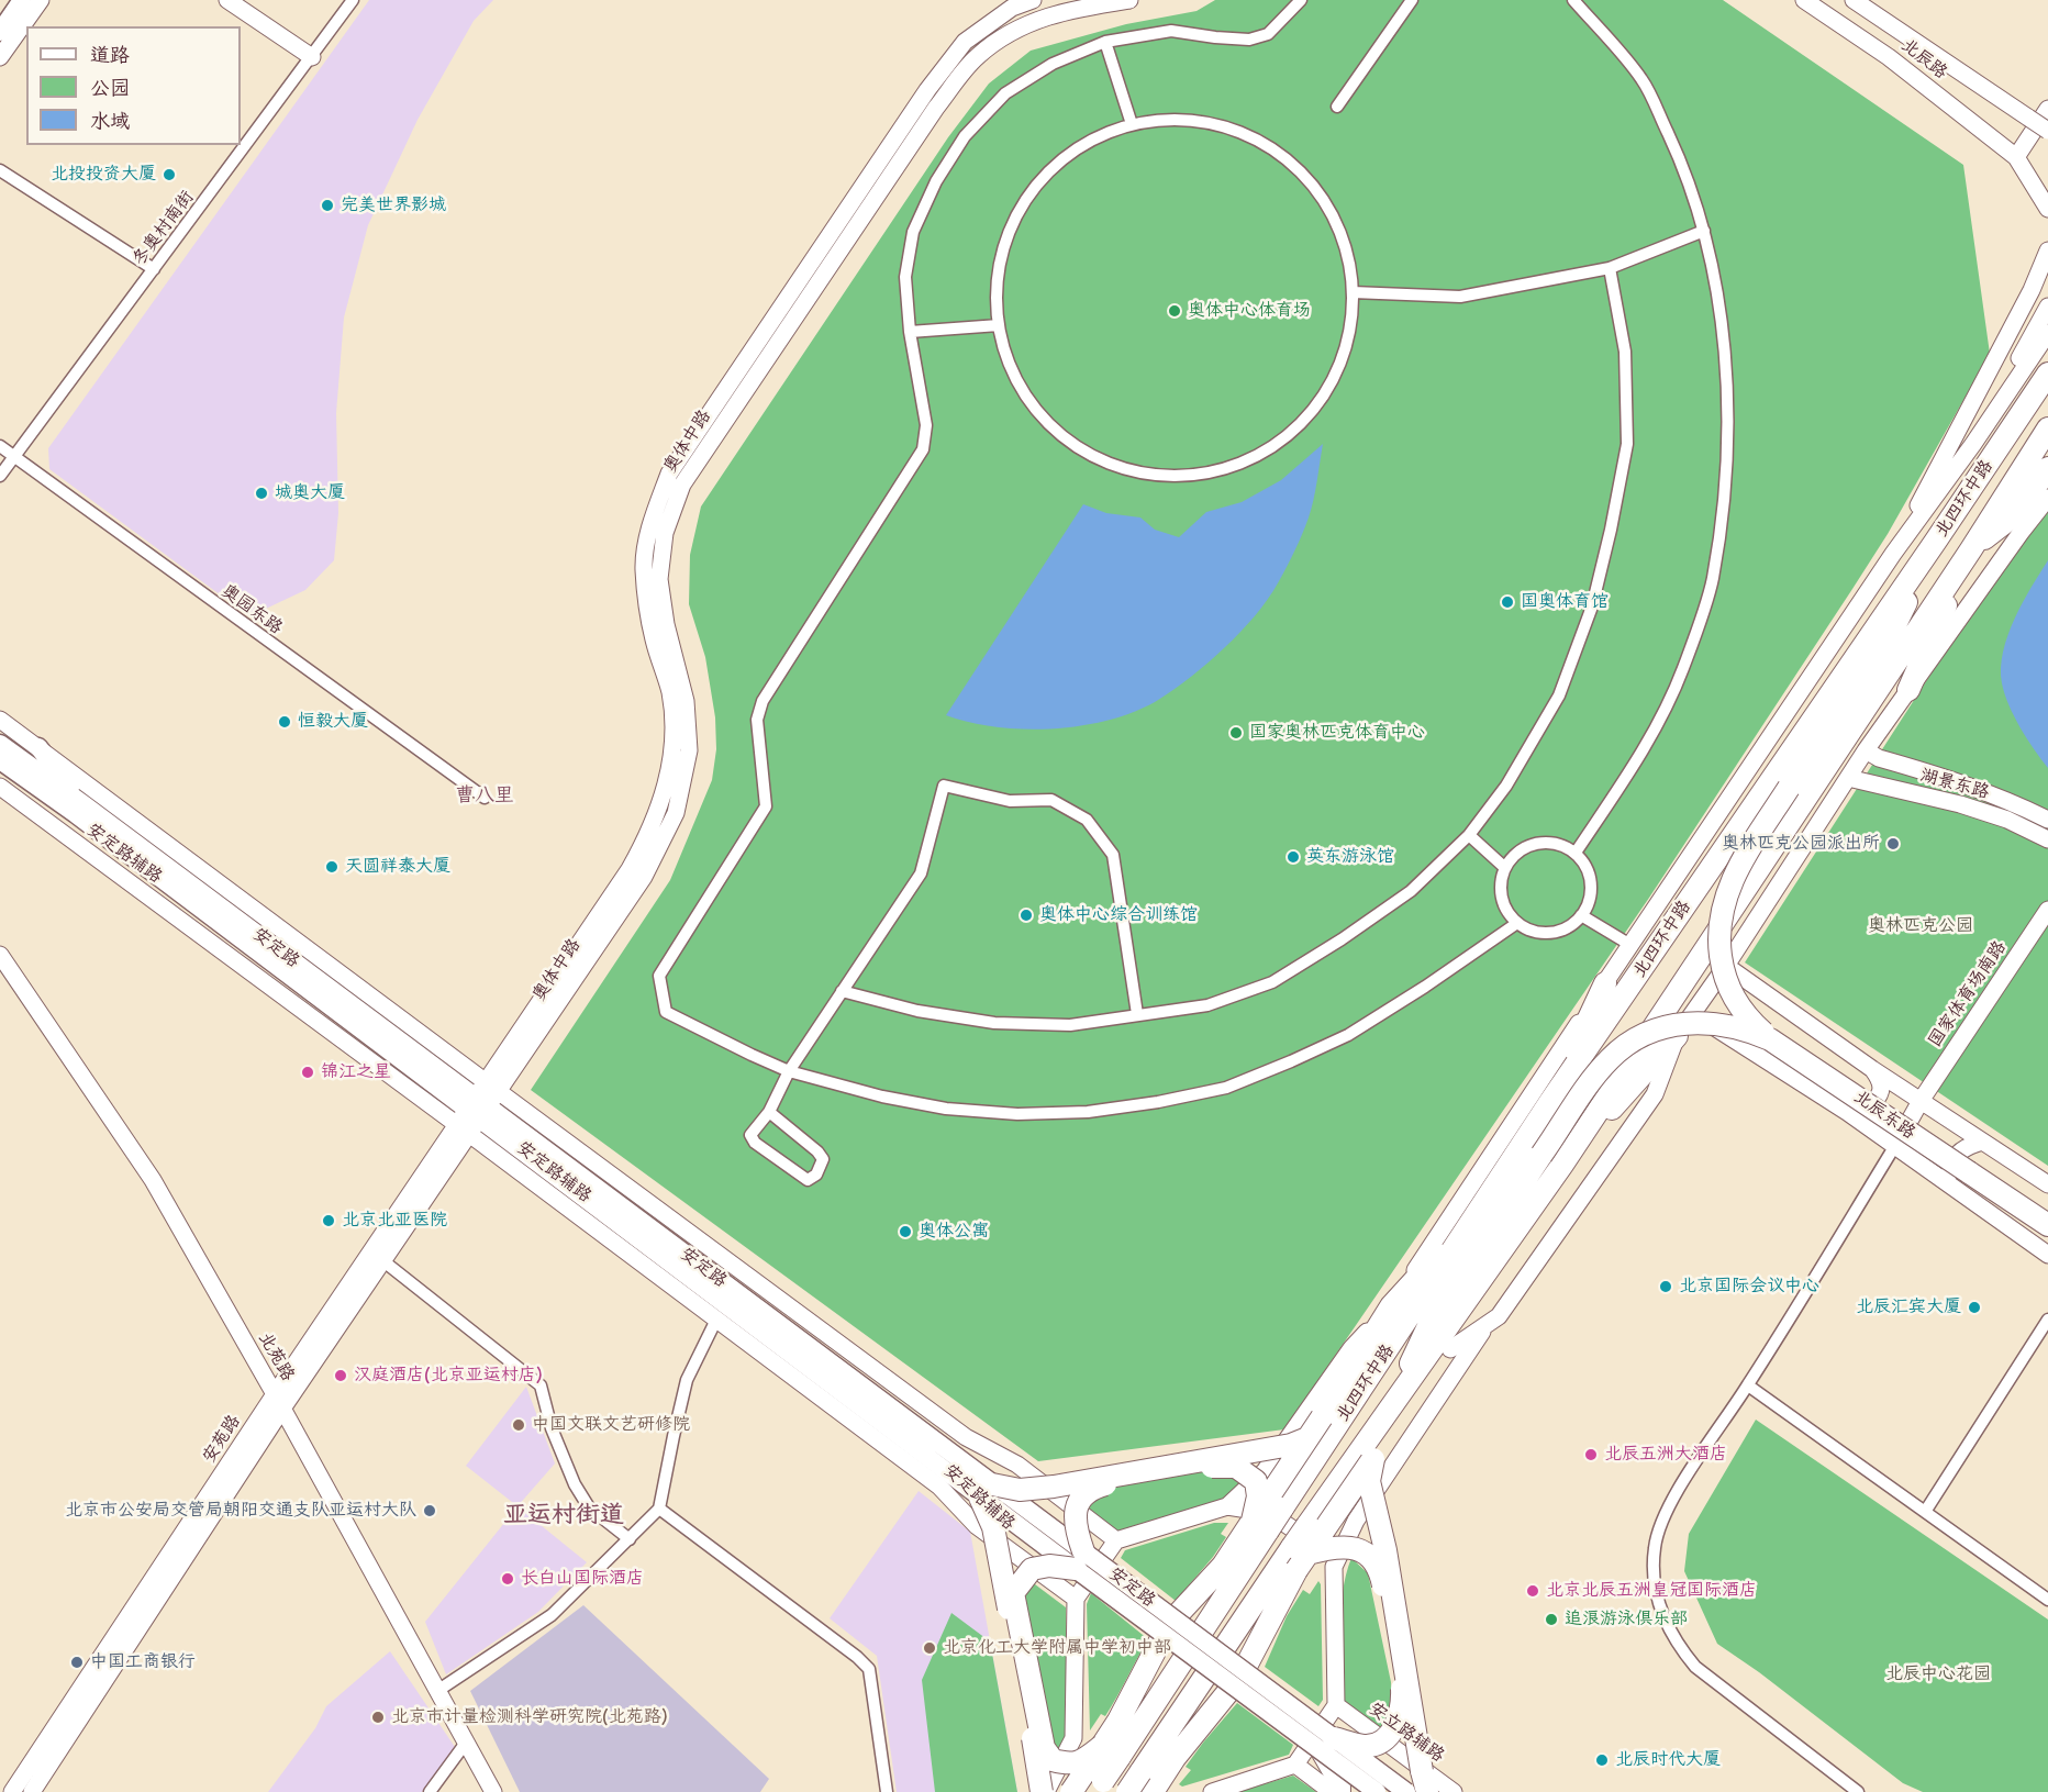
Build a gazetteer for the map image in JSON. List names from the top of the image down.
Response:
{
  "streets": {
    "highway": ["北四环中路"],
    "main road": ["安定路"],
    "street": [
      "北辰路",
      "冬奥村南街",
      "奥体中路",
      "奥园东路",
      "湖景东路",
      "安定路辅路",
      "国家体育场南路",
      "北辰东路",
      "北苑路",
      "安苑路",
      "安立路辅路"
    ]
  },
  "crossings": [
    ["冬奥村南街", "奥园东路"],
    ["奥体中路", "安定路辅路"],
    ["奥体中路", "安定路"],
    ["奥体中路", "安苑路"],
    ["安定路辅路", "安定路"],
    ["安定路辅路", "安苑路"],
    ["安定路", "安苑路"],
    ["国家体育场南路", "北辰东路"],
    ["北苑路", "安苑路"]
  ],
  "districts": ["曹八里", "亚运村街道"],
  "parks": ["奥林匹克公园", "北辰中心花园"],
  "places": [
    "北投投资大厦",
    "完美世界影城",
    "奥体中心体育场",
    "城奥大厦",
    "国奥体育馆",
    "恒毅大厦",
    "国家奥林匹克体育中心",
    "奥林匹克公园派出所",
    "英东游泳馆",
    "天圆祥泰大厦",
    "奥体中心综合训练馆",
    "锦江之星",
    "北京北亚医院",
    "奥体公寓",
    "北京国际会议中心",
    "北辰汇宾大厦",
    "汉庭酒店(北京亚运村店)",
    "中国文联文艺研修院",
    "北辰五洲大酒店",
    "北京市公安局交管局朝阳交通支队亚运村大队",
    "长白山国际酒店",
    "北京北辰五洲皇冠国际酒店",
    "追浪游泳俱乐部",
    "北京化工大学附属中学初中部",
    "中国工商银行",
    "北京市计量检测科学研究院(北苑路)",
    "北辰时代大厦"
  ],
  "legend": ["道路", "公园", "水域"]
}
